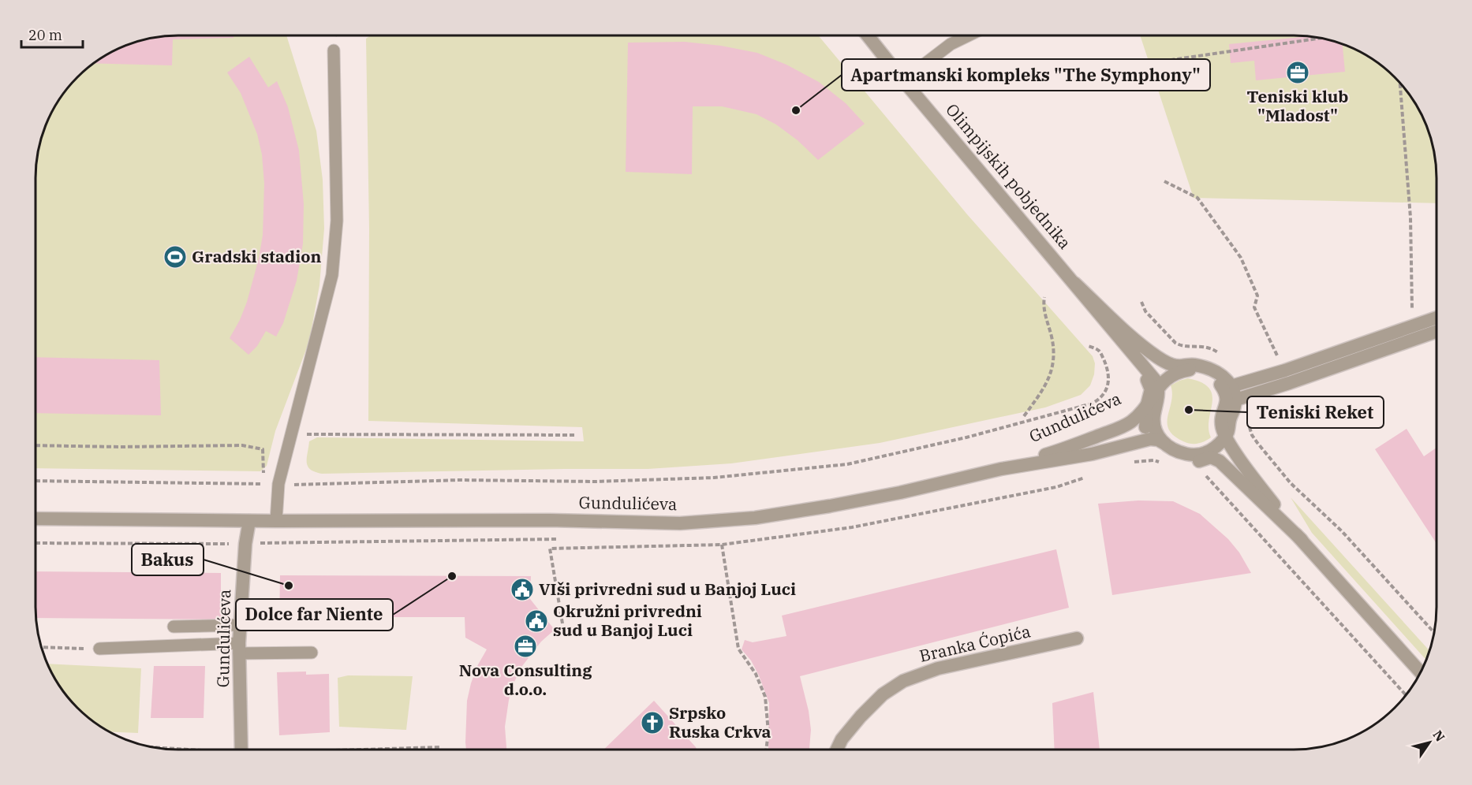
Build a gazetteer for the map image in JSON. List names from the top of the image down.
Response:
{
  "streets": {
    "street": ["Olimpijskih pobjednika", "Gundulićeva", "Branka Ćopića"]
  },
  "crossings": [
    ["Olimpijskih pobjednika", "Gundulićeva"]
  ],
  "places": {
    "office": ["Teniski klub \"Mladost\"", "Nova Consulting d.o.o."],
    "other": [
      "Apartmanski kompleks \"The Symphony\"",
      "Teniski Reket",
      "Dolce far Niente",
      "Bakus"
    ],
    "sports": ["Gradski stadion"],
    "public building": ["VIši privredni sud u Banjoj Luci", "Okružni privredni sud u Banjoj Luci"],
    "church": ["Srpsko Ruska Crkva"]
  },
  "scale_bar": "20 m",
  "north": "top right"
}
